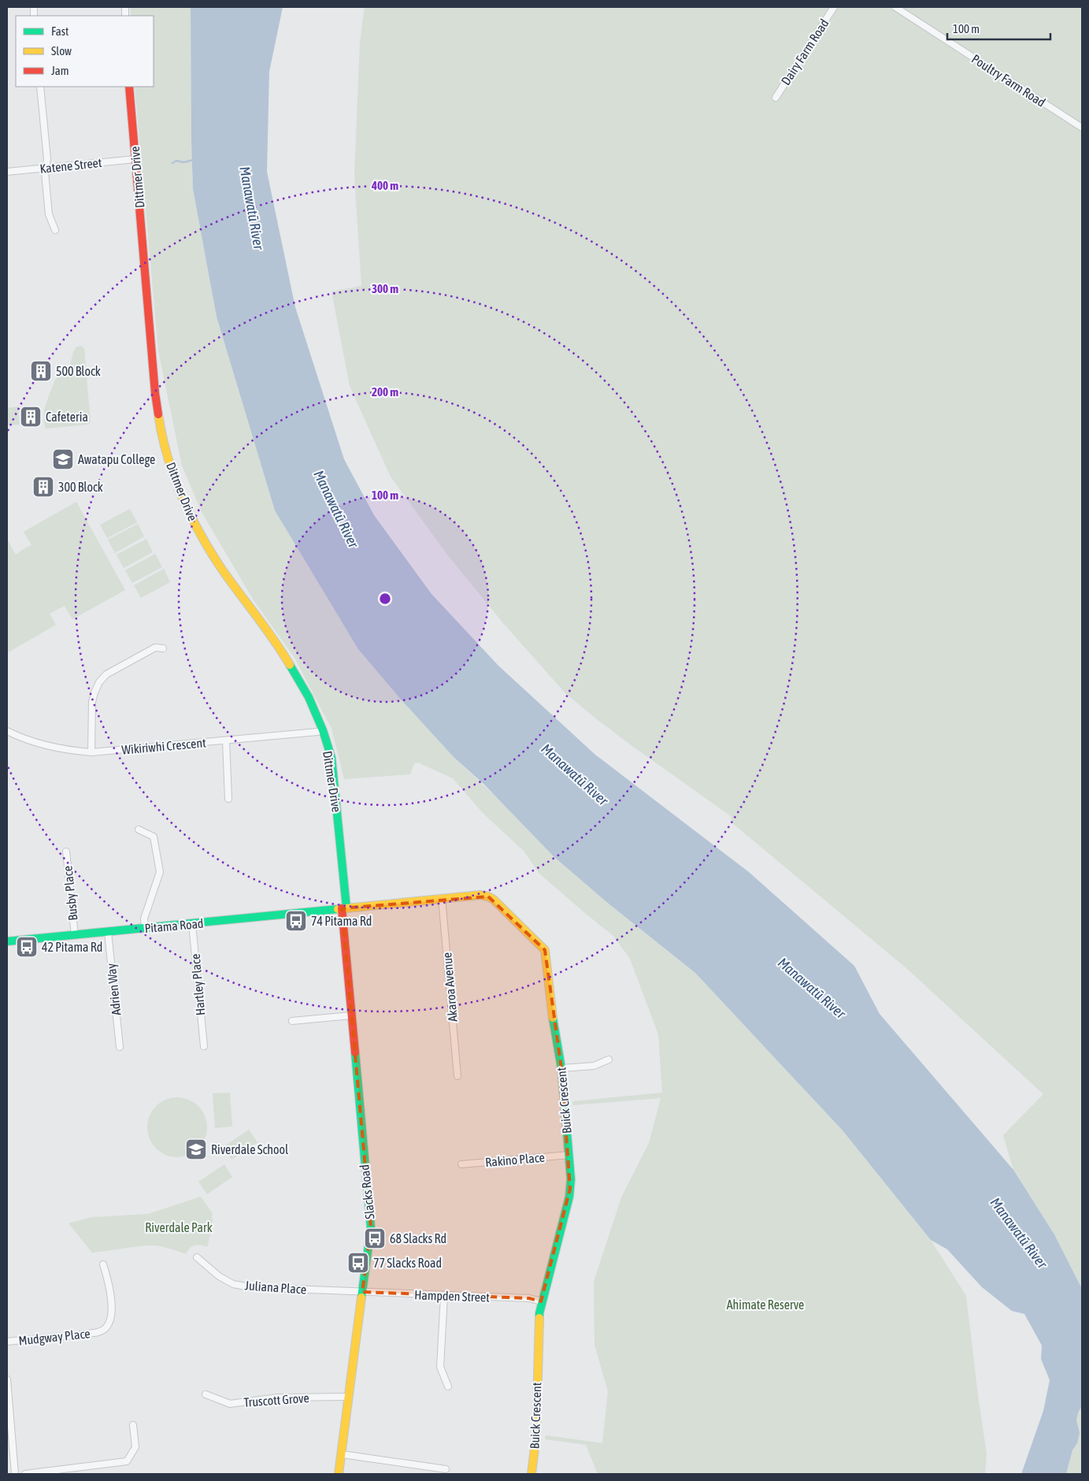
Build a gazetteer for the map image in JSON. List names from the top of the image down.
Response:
{
  "streets": {
    "street": [
      "Dairy Farm Road",
      "Poultry Farm Road",
      "Katene Street",
      "Dittmer Drive",
      "Wikiriwhi Crescent",
      "Busby Place",
      "Pitama Road",
      "Hartley Place",
      "Akaroa Avenue",
      "Adrien Way",
      "Buick Crescent",
      "Rakino Place",
      "Slacks Road",
      "Juliana Place",
      "Hampden Street",
      "Mudgway Place",
      "Truscott Grove"
    ]
  },
  "crossings": [
    ["Katene Street", "Dittmer Drive"],
    ["Dittmer Drive", "Wikiriwhi Crescent"],
    ["Dittmer Drive", "Pitama Road"],
    ["Dittmer Drive", "Buick Crescent"],
    ["Dittmer Drive", "Slacks Road"],
    ["Busby Place", "Pitama Road"],
    ["Pitama Road", "Hartley Place"],
    ["Pitama Road", "Adrien Way"],
    ["Pitama Road", "Buick Crescent"],
    ["Pitama Road", "Slacks Road"],
    ["Akaroa Avenue", "Buick Crescent"],
    ["Buick Crescent", "Rakino Place"],
    ["Buick Crescent", "Slacks Road"],
    ["Buick Crescent", "Hampden Street"],
    ["Slacks Road", "Juliana Place"],
    ["Slacks Road", "Hampden Street"],
    ["Slacks Road", "Truscott Grove"],
    ["Juliana Place", "Hampden Street"]
  ],
  "water": ["Manawatū River"],
  "parks": ["Riverdale Park", "Ahimate Reserve"],
  "places": {
    "building": ["500 Block", "Cafeteria", "300 Block"],
    "school or university": ["Awatapu College", "Riverdale School"],
    "bus stop": [
      "74 Pitama Rd",
      "42 Pitama Rd",
      "68 Slacks Rd",
      "77 Slacks Road"
    ]
  },
  "legend": ["Fast", "Slow", "Jam"],
  "scale_bar": "100 m",
  "rings": [
    "400 m",
    "300 m",
    "200 m",
    "100 m"
  ]
}
